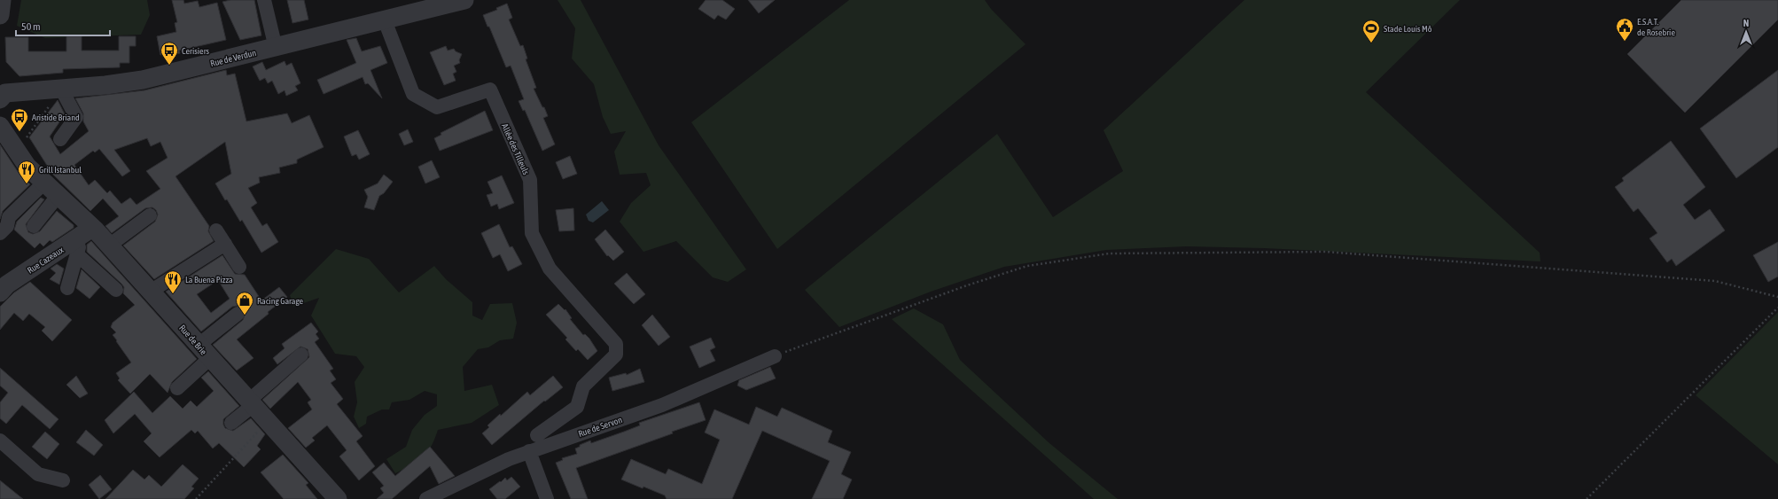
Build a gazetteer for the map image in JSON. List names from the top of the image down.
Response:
{
  "streets": {
    "street": [
      "Rue de Verdun",
      "Allée des Tilleuls",
      "Rue Cazeaux",
      "Rue de Brie",
      "Rue de Servon"
    ]
  },
  "crossings": [
    ["Rue de Verdun", "Allée des Tilleuls"],
    ["Rue Cazeaux", "Rue de Brie"]
  ],
  "places": {
    "public building": ["E.S.A.T. de Rosebrie"],
    "sports": ["Stade Louis Mô"],
    "bus stop": ["Cerisiers", "Aristide Briand"],
    "restaurant": ["Grill Istanbul", "La Buena Pizza"],
    "shop": ["Racing Garage"]
  },
  "scale_bar": "50 m",
  "north": "top"
}
